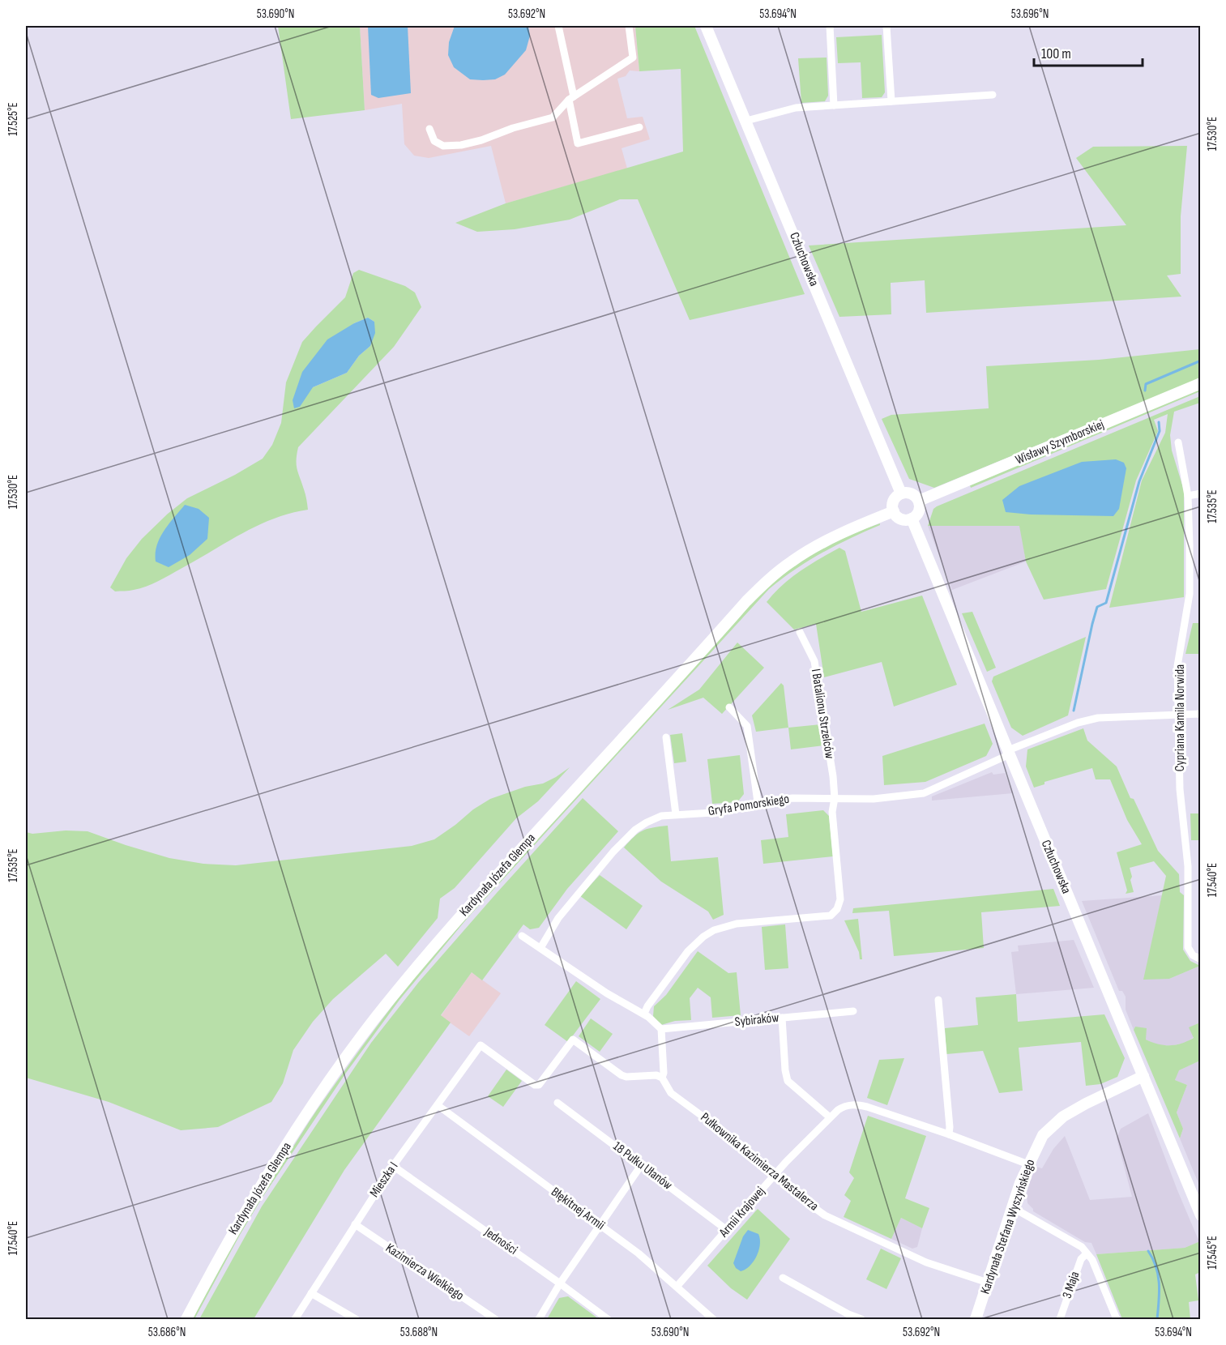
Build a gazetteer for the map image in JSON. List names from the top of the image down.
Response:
{
  "streets": {
    "main road": [
      "Człuchowska",
      "Wisławy Szymborskiej",
      "Kardynała Józefa Glempa",
      "Kardynała Stefana Wyszyńskiego"
    ],
    "street": [
      "I Batalionu Strzelców",
      "Cypriana Kamila Norwida",
      "Gryfa Pomorskiego",
      "Sybiraków",
      "Pułkownika Kazimierza Mastalerza",
      "18 Pułku Ułanów",
      "Mieszka I",
      "Błękitnej Armii",
      "Armii Krajowej",
      "Jedności",
      "Kazimierza Wielkiego",
      "3 Maja"
    ]
  },
  "crossings": [
    ["Człuchowska", "Wisławy Szymborskiej"],
    ["Człuchowska", "Gryfa Pomorskiego"],
    ["Człuchowska", "Kardynała Józefa Glempa"],
    ["Człuchowska", "Kardynała Stefana Wyszyńskiego"],
    ["Wisławy Szymborskiej", "Kardynała Józefa Glempa"],
    ["I Batalionu Strzelców", "Gryfa Pomorskiego"],
    ["Cypriana Kamila Norwida", "Gryfa Pomorskiego"],
    ["Pułkownika Kazimierza Mastalerza", "Mieszka I"],
    ["Pułkownika Kazimierza Mastalerza", "Armii Krajowej"],
    ["Pułkownika Kazimierza Mastalerza", "Kardynała Stefana Wyszyńskiego"],
    ["18 Pułku Ułanów", "Armii Krajowej"],
    ["Mieszka I", "Błękitnej Armii"],
    ["Mieszka I", "Jedności"],
    ["Mieszka I", "Kazimierza Wielkiego"],
    ["Błękitnej Armii", "Armii Krajowej"],
    ["Armii Krajowej", "Kardynała Stefana Wyszyńskiego"]
  ],
  "scale_bar": "100 m",
  "coordinates": [
    "53.690°N",
    "53.692°N",
    "53.694°N",
    "53.696°N",
    "17.525°E",
    "17.530°E",
    "17.535°E",
    "17.540°E",
    "17.545°E",
    "53.686°N",
    "53.688°N"
  ]
}
